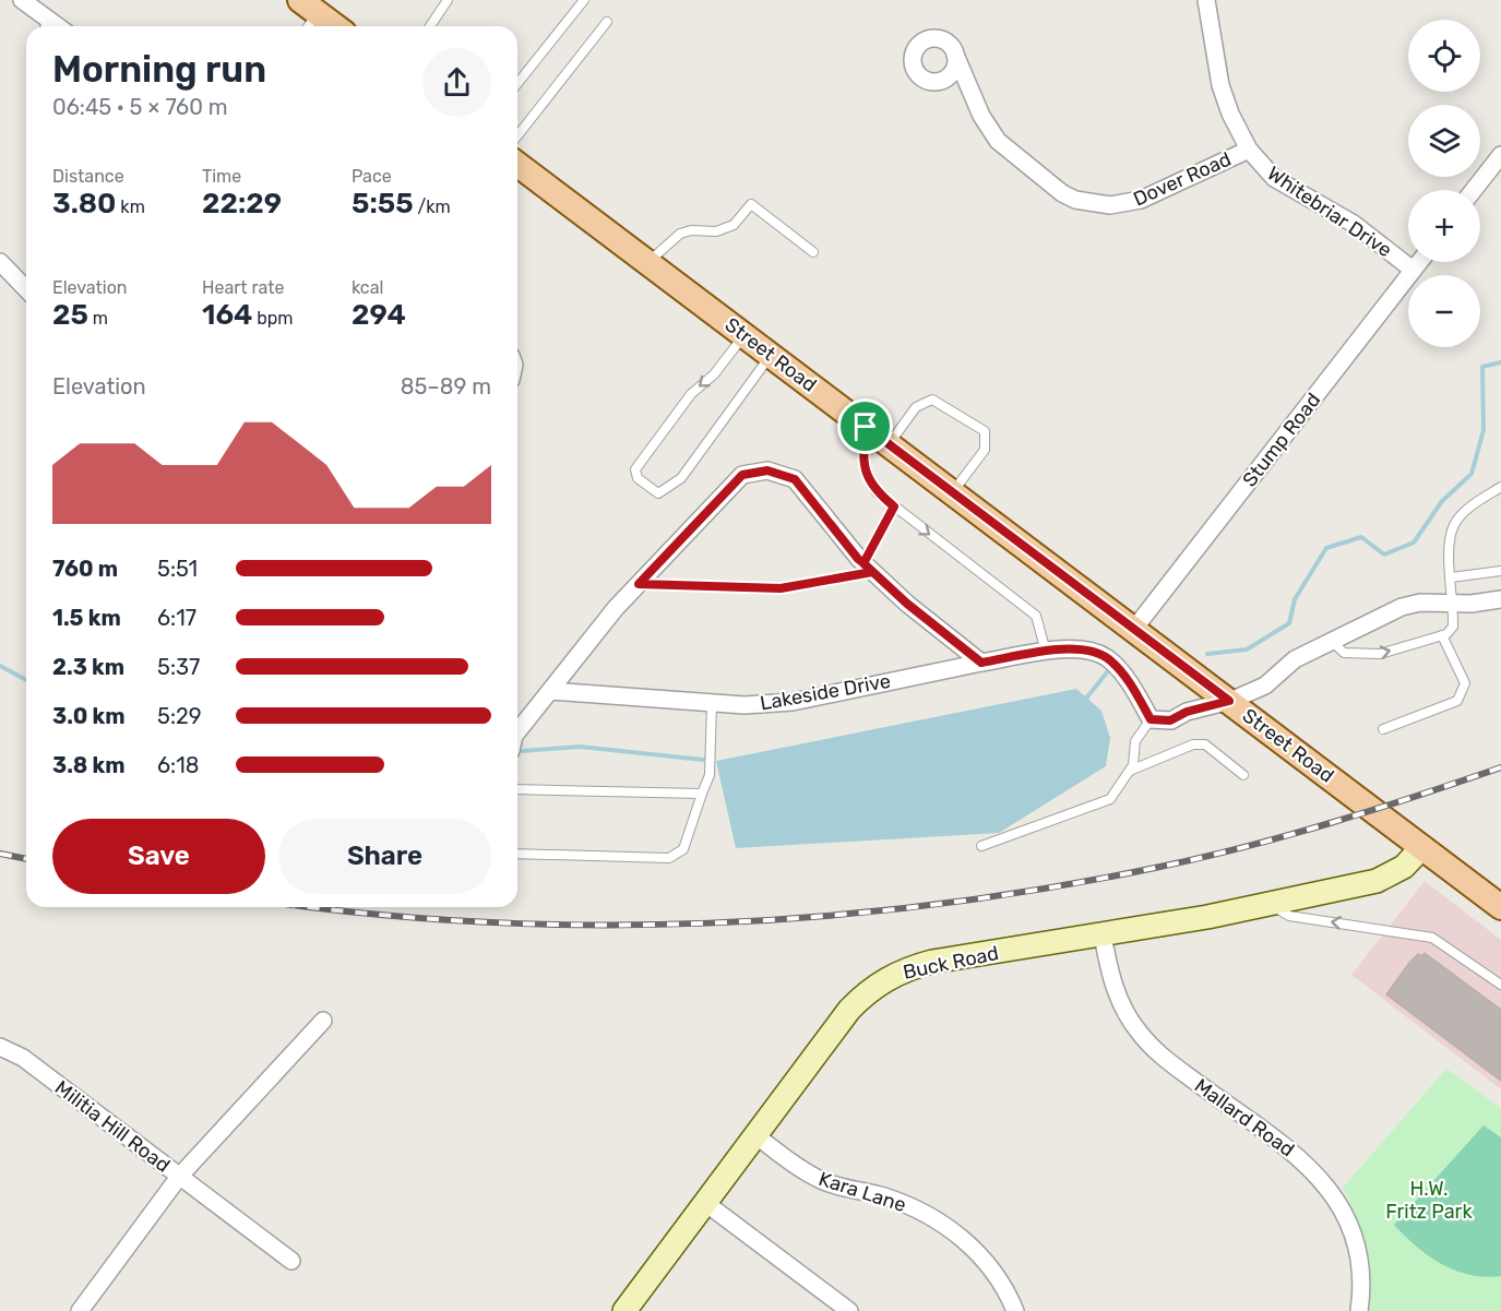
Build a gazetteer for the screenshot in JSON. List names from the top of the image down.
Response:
{
  "streets": {
    "main road": ["Street Road"],
    "street": [
      "Dover Road",
      "Whitebriar Drive",
      "Stump Road",
      "Lakeside Drive",
      "Buck Road",
      "Mallard Road",
      "Militia Hill Road",
      "Kara Lane"
    ]
  },
  "crossings": [
    ["Dover Road", "Whitebriar Drive"],
    ["Whitebriar Drive", "Stump Road"],
    ["Street Road", "Stump Road"],
    ["Street Road", "Buck Road"],
    ["Buck Road", "Mallard Road"],
    ["Buck Road", "Kara Lane"]
  ],
  "parks": ["H.W. Fritz Park"],
  "page": {
    "map_buttons": ["+", "−"],
    "heading": ["Morning run", "06:45 · 5 × 760 m"],
    "stats": [
      ["Distance", "3.80 km"],
      ["Time", "22:29"],
      ["Pace", "5:55 /km"],
      ["Elevation", "25 m"],
      ["Heart rate", "164 bpm"],
      ["kcal", "294"]
    ],
    "chart": ["Elevation", "85–89 m"],
    "list": [
      {
        "name": "760 m",
        "note": "5:51"
      },
      {
        "name": "1.5 km",
        "note": "6:17"
      },
      {
        "name": "2.3 km",
        "note": "5:37"
      },
      {
        "name": "3.0 km",
        "note": "5:29"
      },
      {
        "name": "3.8 km",
        "note": "6:18"
      }
    ],
    "buttons": ["Save", "Share"]
  }
}
